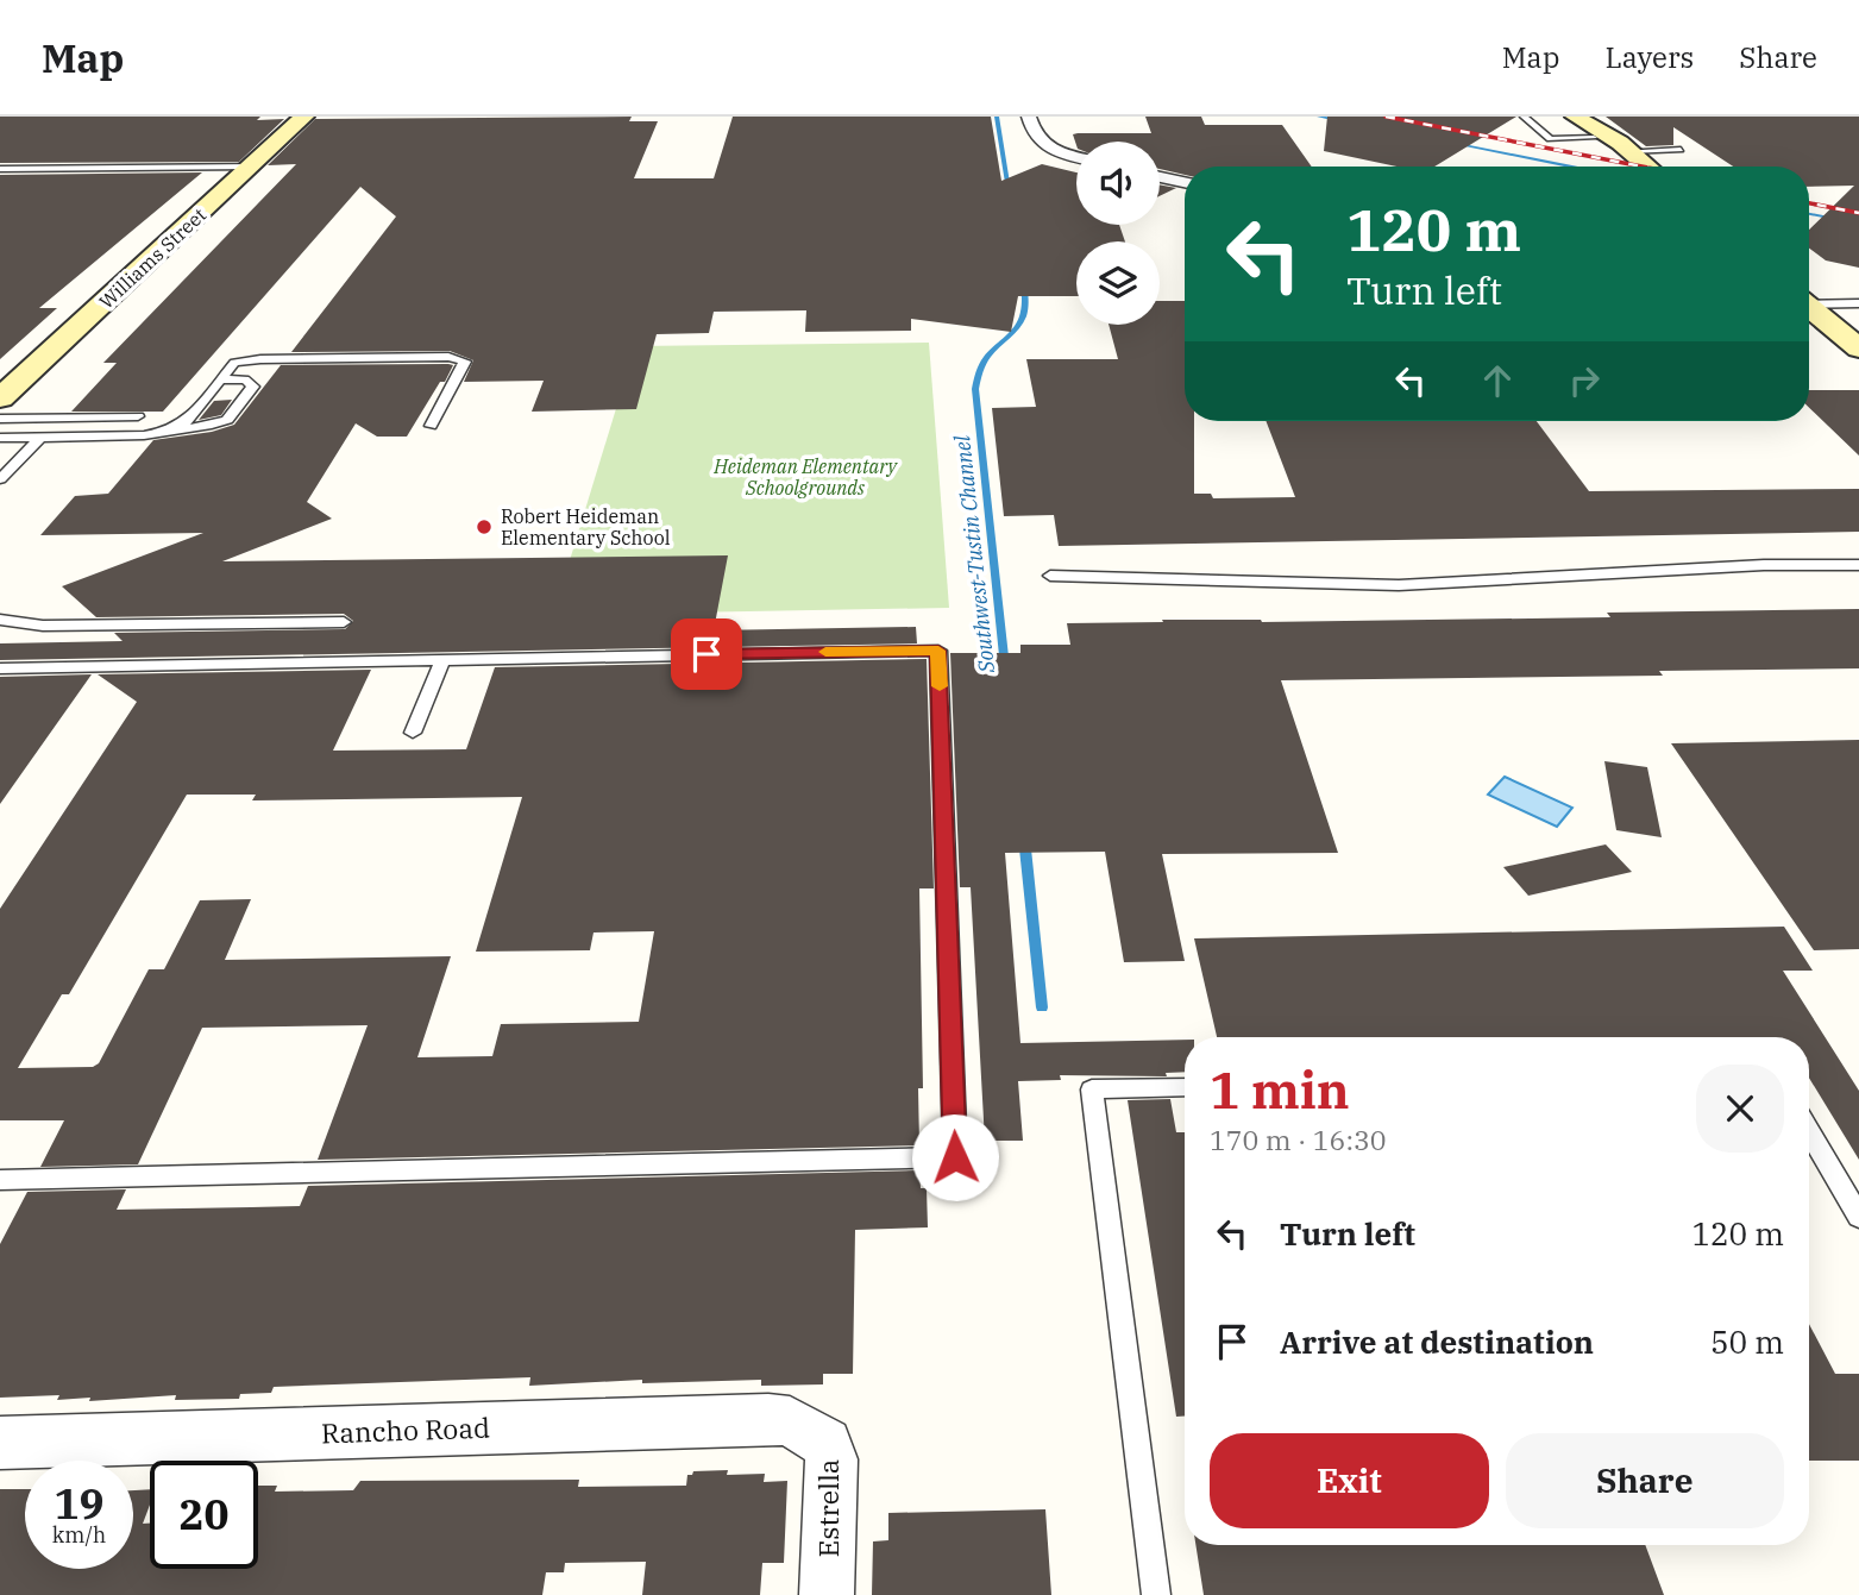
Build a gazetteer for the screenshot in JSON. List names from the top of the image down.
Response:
{
  "streets": {
    "street": ["Williams Street", "Rancho Road", "Estrella"]
  },
  "crossings": [
    ["Rancho Road", "Estrella"]
  ],
  "water": ["Southwest-Tustin Channel"],
  "parks": ["Heideman Elementary Schoolgrounds"],
  "places": ["Robert Heideman Elementary School"],
  "page": {
    "header": "Map",
    "nav": ["Map", "Layers", "Share"],
    "turn": ["120 m", "Turn left"],
    "heading": ["1 min", "170 m · 16:30"],
    "list": [
      {
        "name": "Turn left",
        "value": "120 m"
      },
      {
        "name": "Arrive at destination",
        "value": "50 m"
      }
    ],
    "buttons": ["Exit", "Share"],
    "speed": "19 km/h",
    "limit": "20"
  }
}
